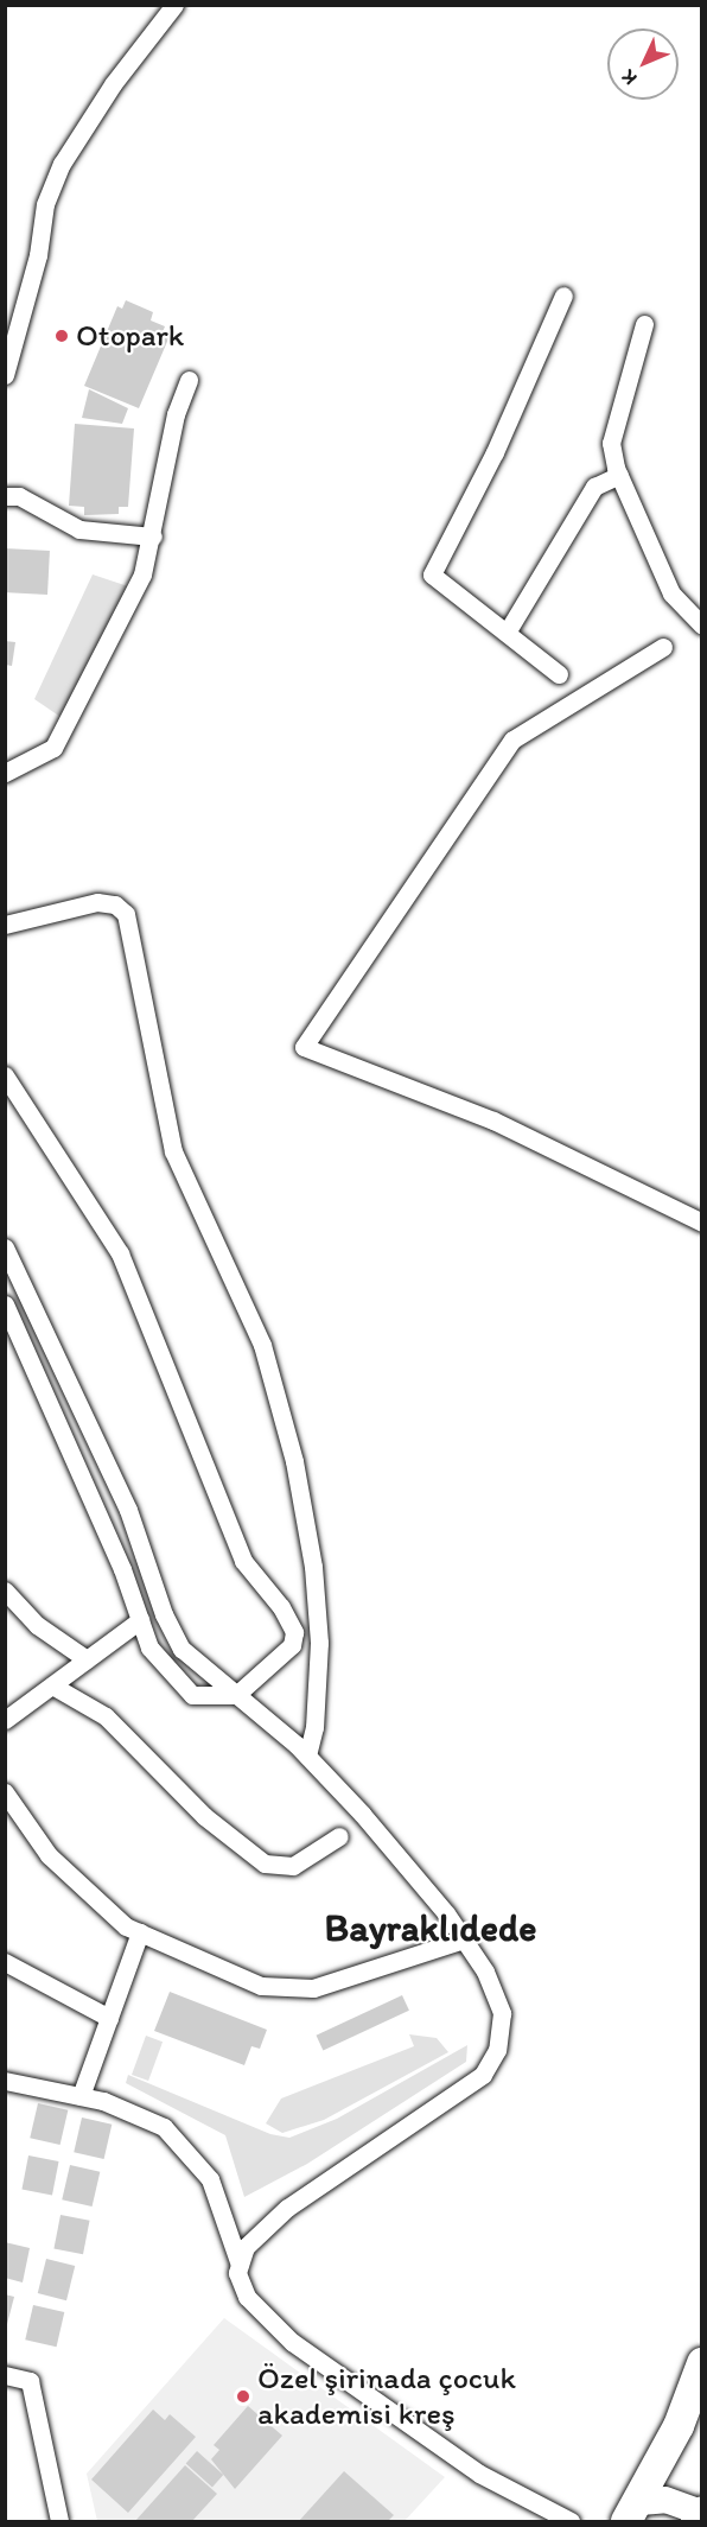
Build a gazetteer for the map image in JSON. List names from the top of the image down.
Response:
{
  "districts": ["Bayraklıdede"],
  "places": ["Otopark", "Özel şirinada çocuk akademisi kreş"],
  "north": "bottom left"
}
